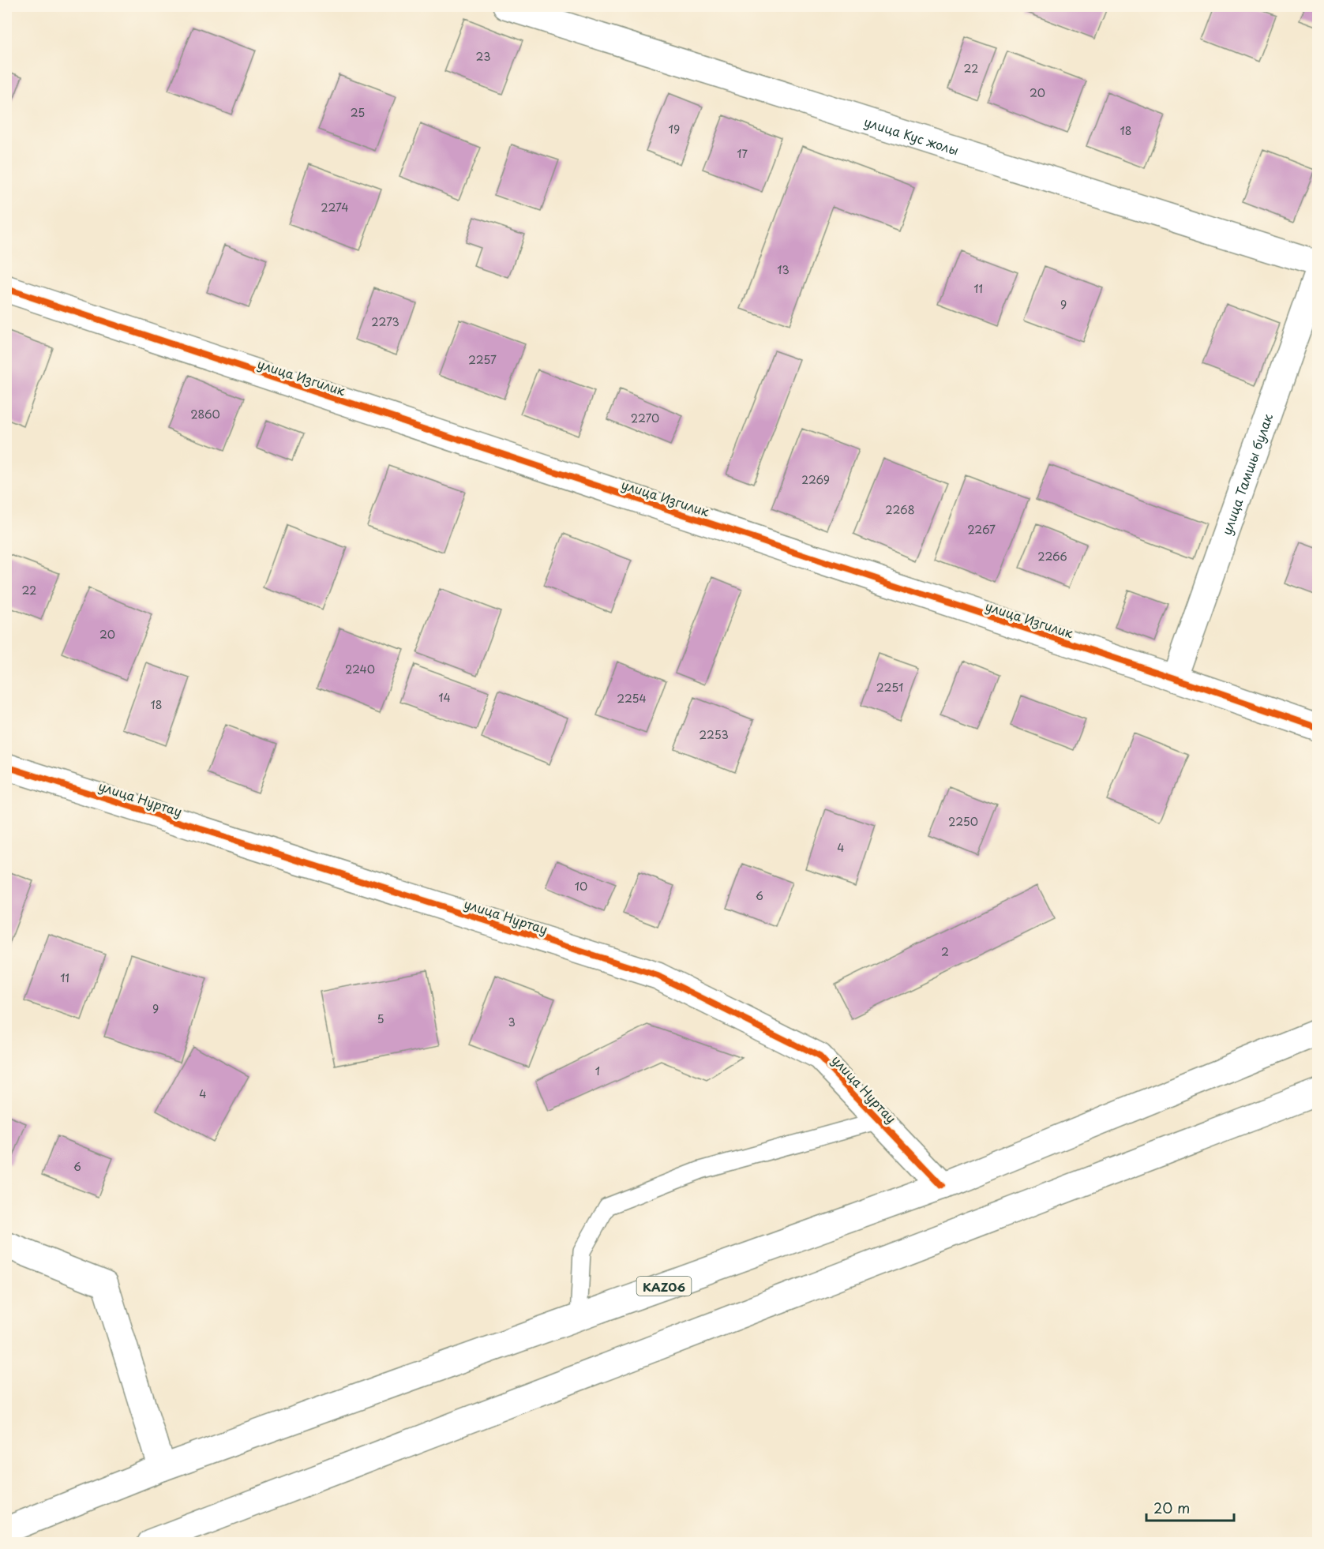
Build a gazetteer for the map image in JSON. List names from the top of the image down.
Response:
{
  "streets": {
    "main road": [
      "улица Кус жолы",
      "улица Изгилик",
      "улица Тамшы булак",
      "улица Нуртау",
      "KАZ06"
    ]
  },
  "crossings": [
    ["улица Изгилик", "улица Тамшы булак"],
    ["улица Нуртау", "KАZ06"]
  ],
  "house_numbers": [
    "23",
    "22",
    "20",
    "25",
    "19",
    "18",
    "17",
    "2274",
    "13",
    "11",
    "9",
    "2273",
    "2257",
    "2860",
    "2270",
    "2269",
    "2268",
    "2267",
    "2266",
    "22",
    "20",
    "2240",
    "2251",
    "14",
    "2254",
    "18",
    "2253",
    "2250",
    "4",
    "10",
    "6",
    "2",
    "11",
    "9",
    "5",
    "3",
    "1",
    "4",
    "6"
  ],
  "scale_bar": "20 m"
}
